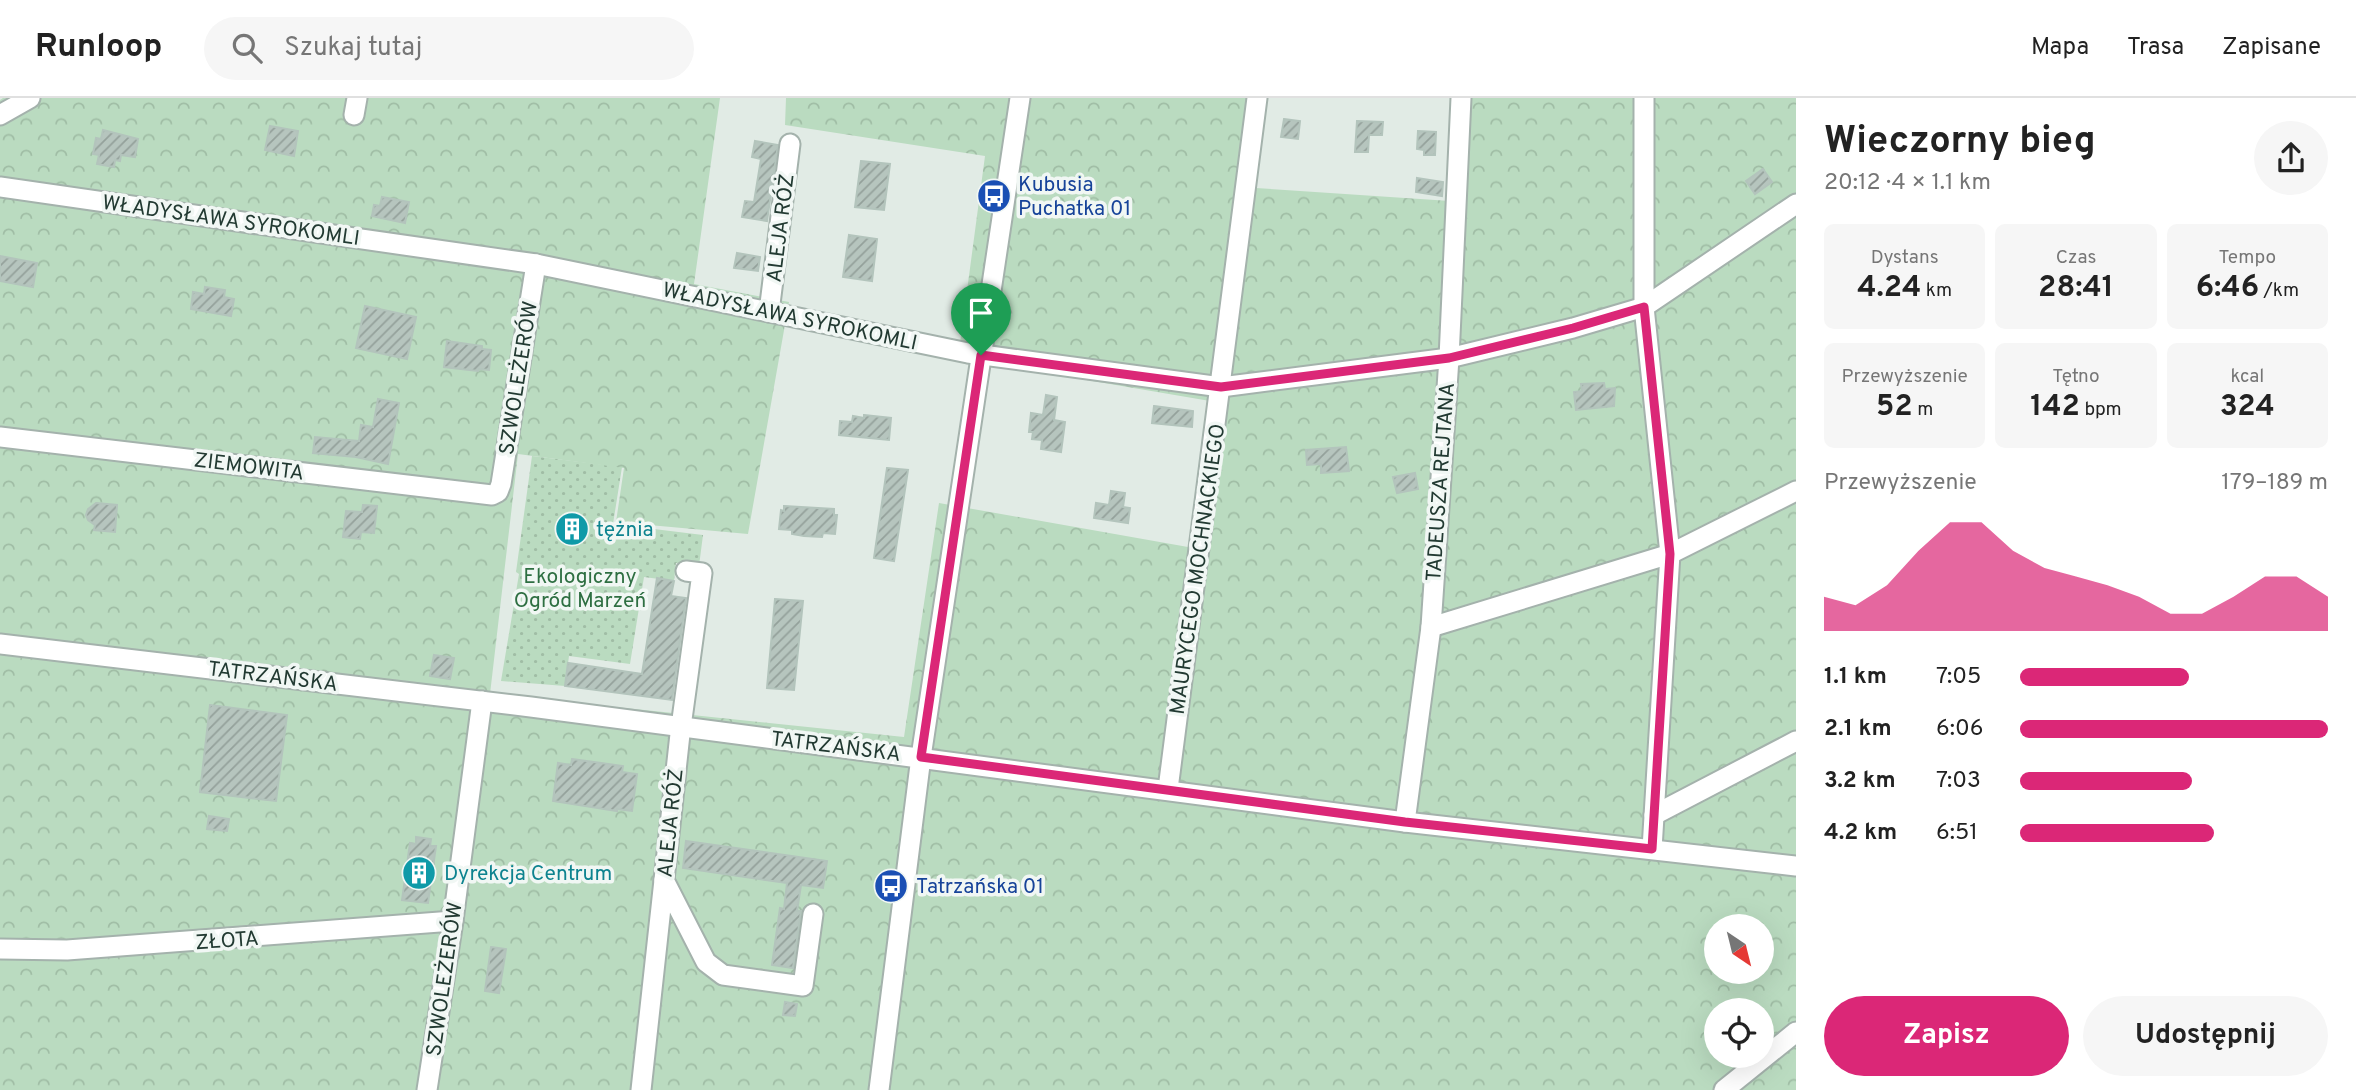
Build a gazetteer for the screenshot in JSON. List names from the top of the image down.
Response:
{
  "streets": {
    "street": [
      "WŁADYSŁAWA SYROKOMLI",
      "ALEJA RÓŻ",
      "SZWOLEŻERÓW",
      "ZIEMOWITA",
      "TADEUSZA REJTANA",
      "MAURYCEGO MOCHNACKIEGO",
      "TATRZAŃSKA",
      "ZŁOTA"
    ]
  },
  "crossings": [
    ["WŁADYSŁAWA SYROKOMLI", "ALEJA RÓŻ"],
    ["WŁADYSŁAWA SYROKOMLI", "SZWOLEŻERÓW"],
    ["WŁADYSŁAWA SYROKOMLI", "TADEUSZA REJTANA"],
    ["WŁADYSŁAWA SYROKOMLI", "MAURYCEGO MOCHNACKIEGO"],
    ["ALEJA RÓŻ", "TATRZAŃSKA"],
    ["SZWOLEŻERÓW", "ZIEMOWITA"],
    ["SZWOLEŻERÓW", "TATRZAŃSKA"],
    ["SZWOLEŻERÓW", "ZŁOTA"],
    ["TADEUSZA REJTANA", "TATRZAŃSKA"],
    ["MAURYCEGO MOCHNACKIEGO", "TATRZAŃSKA"]
  ],
  "parks": ["Ekologiczny Ogród Marzeń"],
  "places": {
    "bus stop": ["Kubusia Puchatka 01", "Tatrzańska 01"],
    "building": ["tężnia", "Dyrekcja Centrum"]
  },
  "north": "bottom right",
  "page": {
    "header": "Runloop",
    "search": "Szukaj tutaj",
    "nav": ["Mapa", "Trasa", "Zapisane"],
    "heading": ["Wieczorny bieg", "20:12 · 4 × 1.1 km"],
    "stats": [
      ["Dystans", "4.24 km"],
      ["Czas", "28:41"],
      ["Tempo", "6:46 /km"],
      ["Przewyższenie", "52 m"],
      ["Tętno", "142 bpm"],
      ["kcal", "324"]
    ],
    "chart": ["Przewyższenie", "179–189 m"],
    "list": [
      {
        "name": "1.1 km",
        "note": "7:05"
      },
      {
        "name": "2.1 km",
        "note": "6:06"
      },
      {
        "name": "3.2 km",
        "note": "7:03"
      },
      {
        "name": "4.2 km",
        "note": "6:51"
      }
    ],
    "buttons": ["Zapisz", "Udostępnij"]
  }
}
